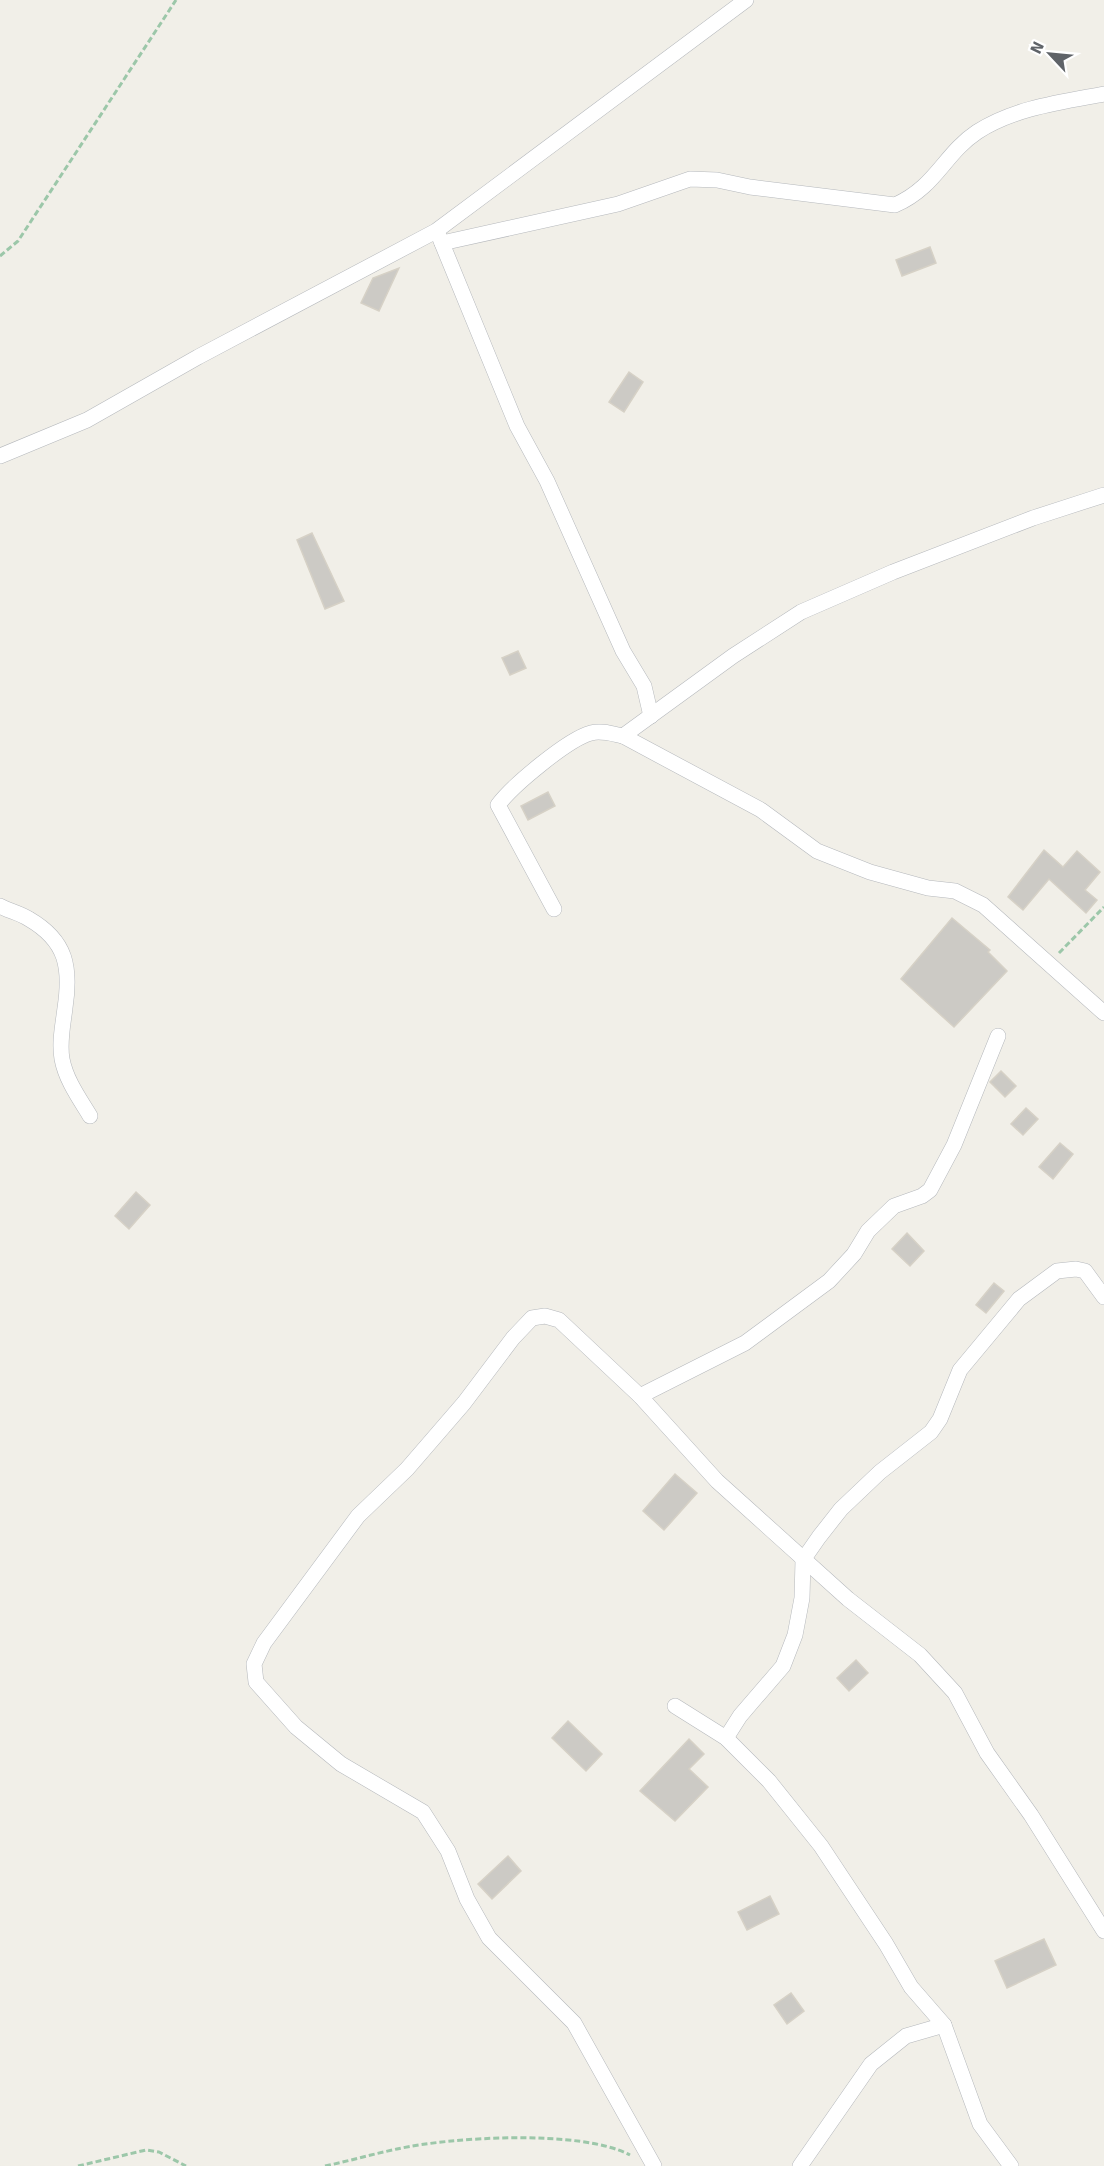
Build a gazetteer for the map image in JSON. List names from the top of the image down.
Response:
{
  "north": "top left"
}
